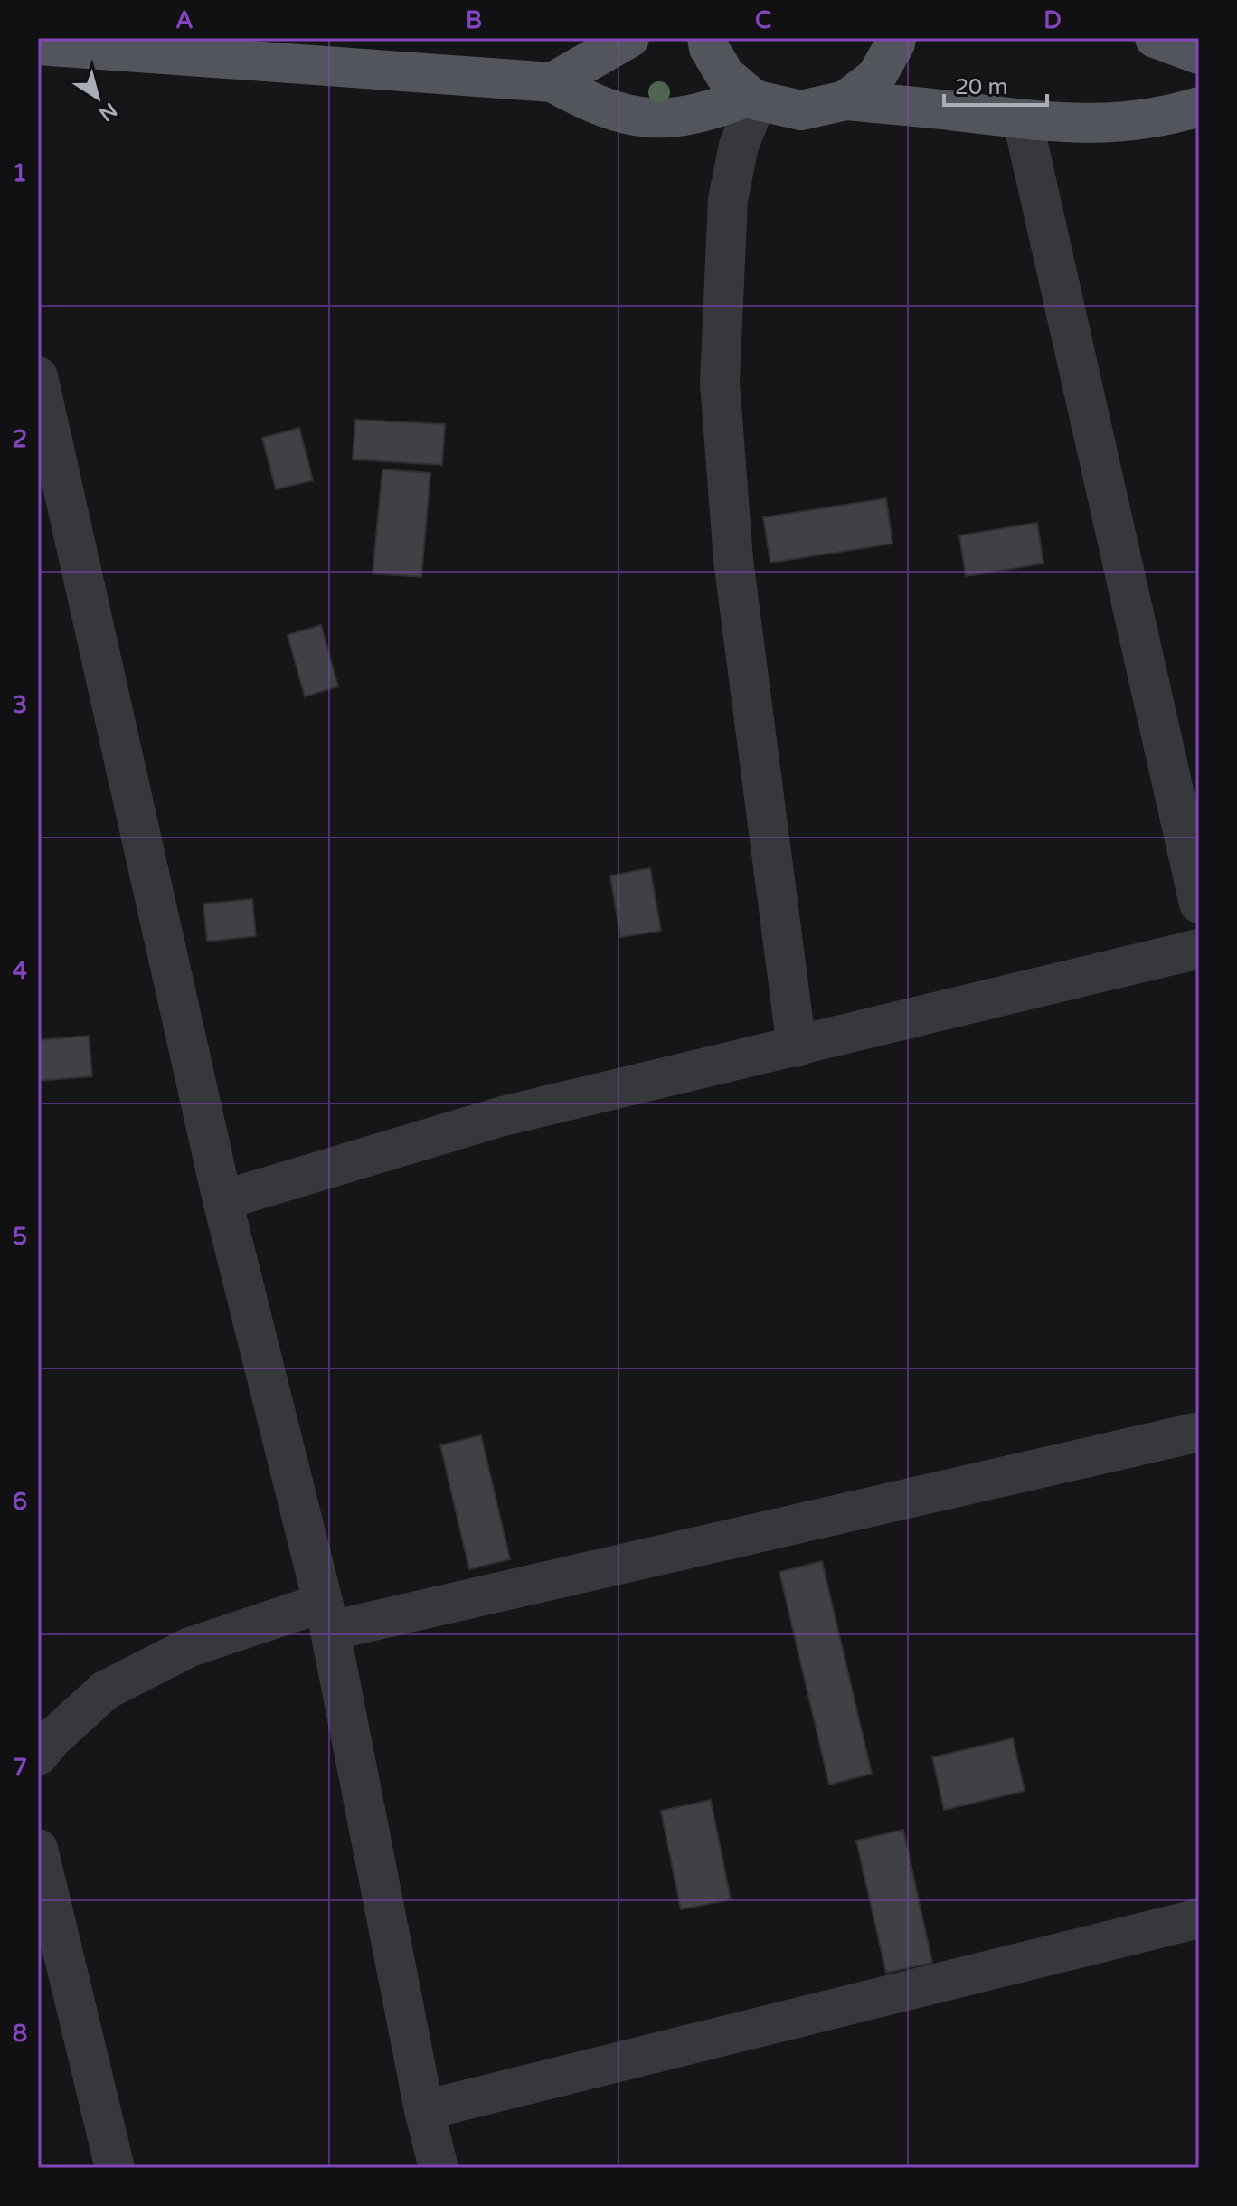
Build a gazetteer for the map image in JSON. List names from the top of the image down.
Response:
{
  "scale_bar": "20 m",
  "north": "bottom right",
  "grid": {
    "columns": [
      "A",
      "B",
      "C",
      "D"
    ],
    "rows": [
      "1",
      "2",
      "3",
      "4",
      "5",
      "6",
      "7",
      "8"
    ]
  }
}
